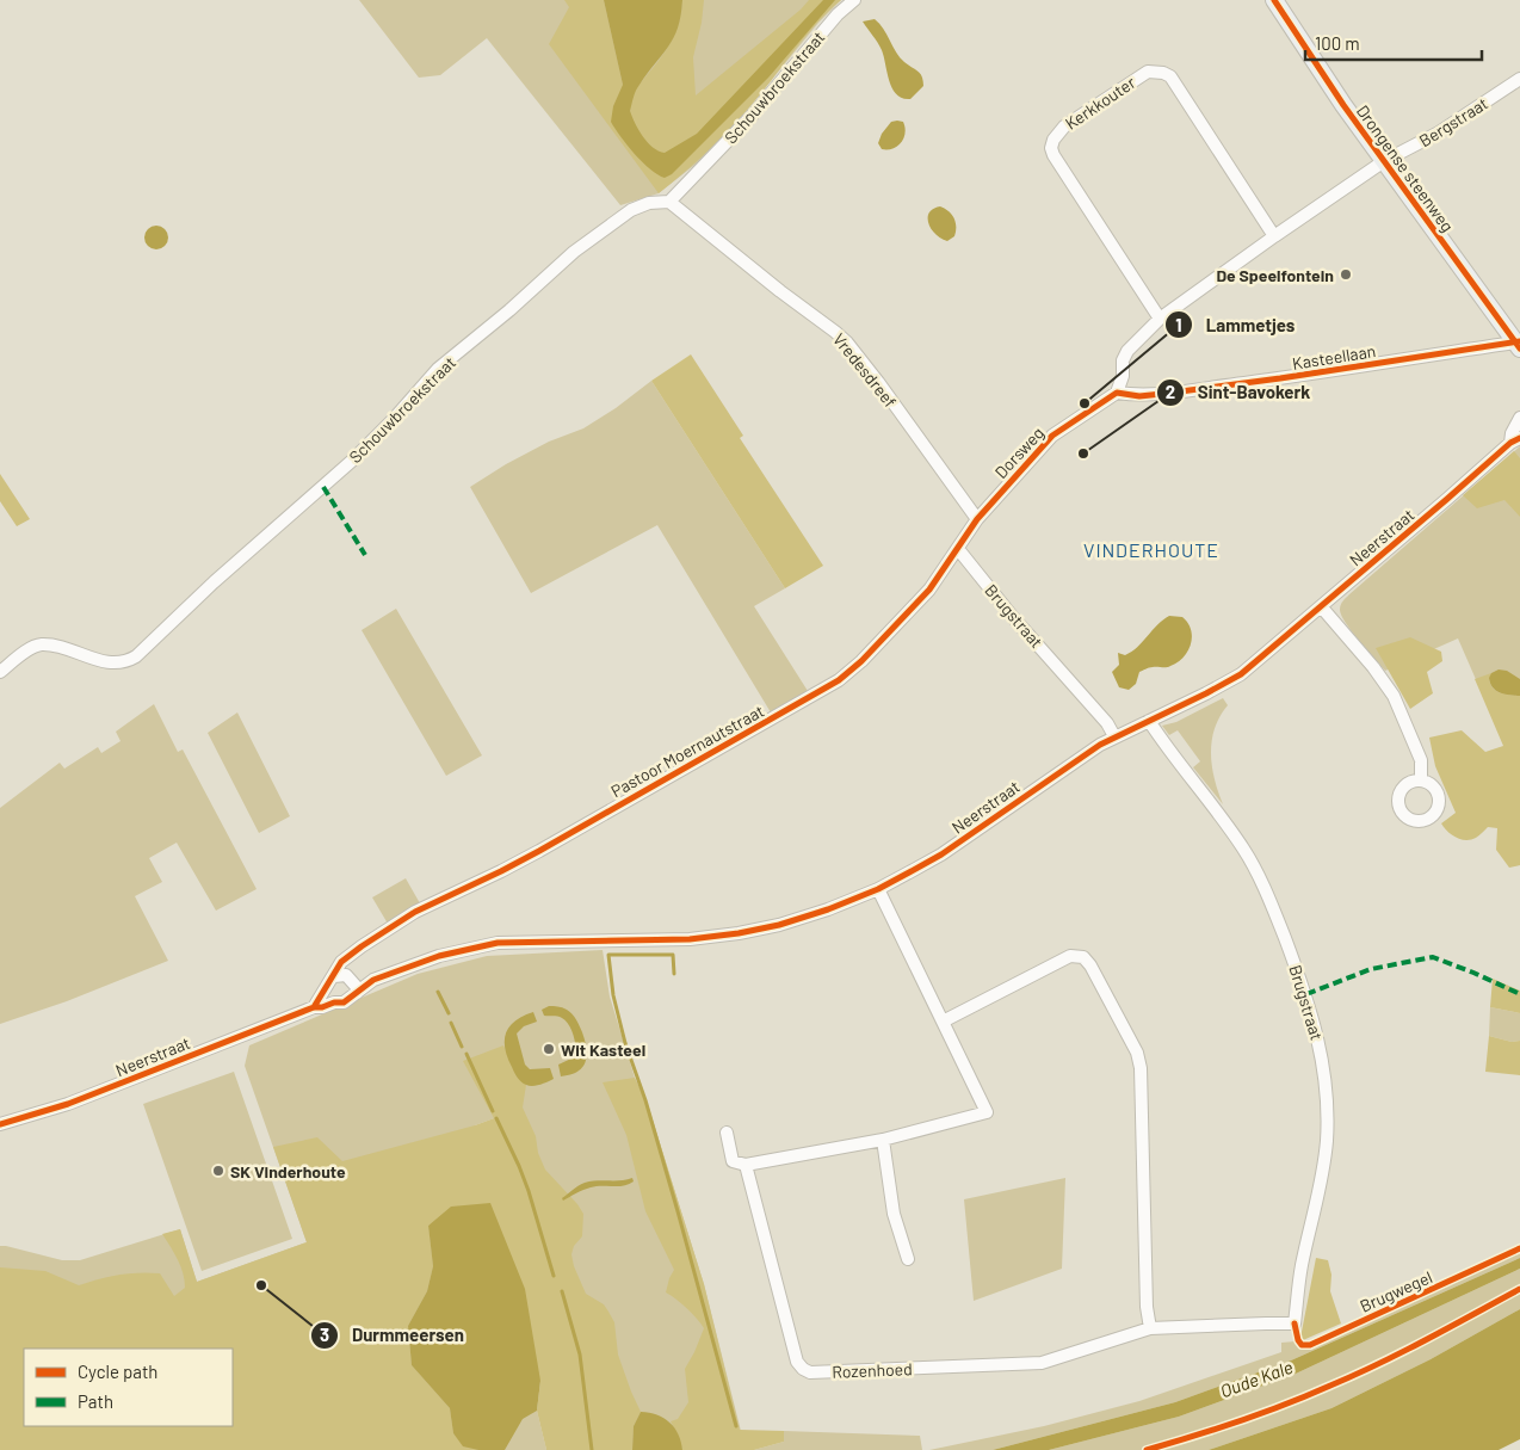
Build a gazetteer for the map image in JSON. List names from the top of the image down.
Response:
{
  "streets": {
    "street": [
      "Schouwbroekstraat",
      "Kerkkouter",
      "Bergstraat",
      "Drongense steenweg",
      "Kasteellaan",
      "Vredesdreef",
      "Dorsweg",
      "Neerstraat",
      "Brugstraat",
      "Pastoor Moernautstraat",
      "Rozenhoed"
    ],
    "cycle path": ["Brugwegel"]
  },
  "crossings": [
    ["Schouwbroekstraat", "Vredesdreef"],
    ["Bergstraat", "Drongense steenweg"],
    ["Drongense steenweg", "Kasteellaan"],
    ["Kasteellaan", "Dorsweg"],
    ["Vredesdreef", "Dorsweg"],
    ["Vredesdreef", "Pastoor Moernautstraat"],
    ["Dorsweg", "Pastoor Moernautstraat"],
    ["Neerstraat", "Brugstraat"],
    ["Neerstraat", "Pastoor Moernautstraat"],
    ["Brugstraat", "Pastoor Moernautstraat"],
    ["Brugstraat", "Rozenhoed"]
  ],
  "districts": ["VINDERHOUTE"],
  "water": ["Oude Kale"],
  "places": [
    "De Speelfontein",
    "Lammetjes",
    "Sint-Bavokerk",
    "Wit Kasteel",
    "SK Vinderhoute",
    "Durmmeersen"
  ],
  "legend": ["Cycle path", "Path"],
  "scale_bar": "100 m"
}
